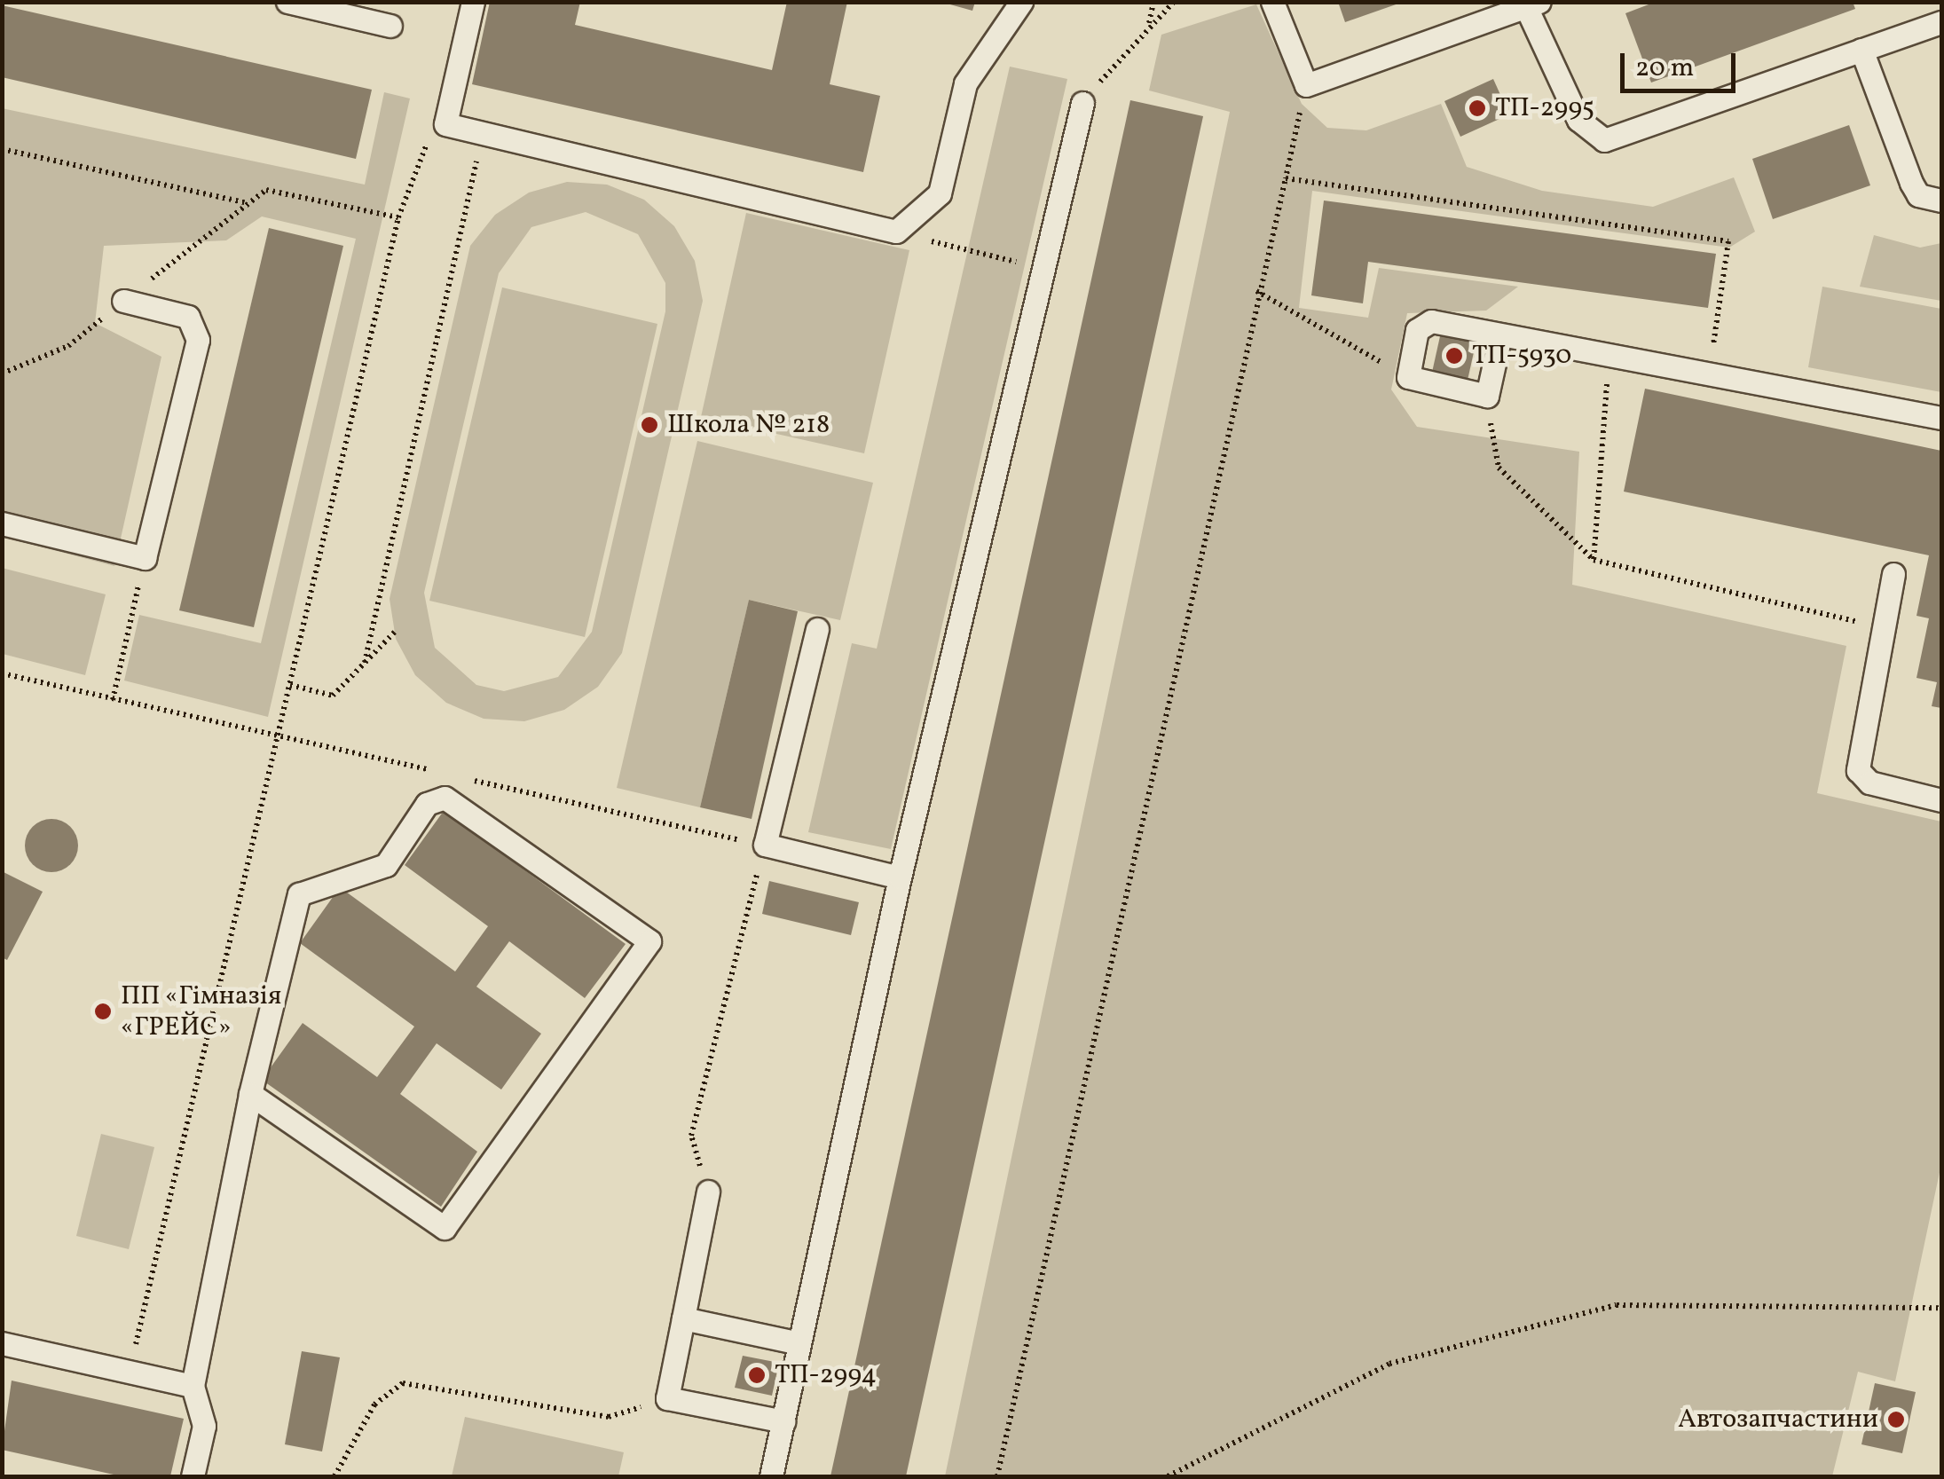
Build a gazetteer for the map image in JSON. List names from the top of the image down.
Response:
{
  "places": [
    "ТП-2995",
    "ТП-5930",
    "Школа № 218",
    "ПП «Гімназія «ГРЕЙС»",
    "ТП-2994",
    "Автозапчастини"
  ],
  "scale_bar": "20 m"
}
